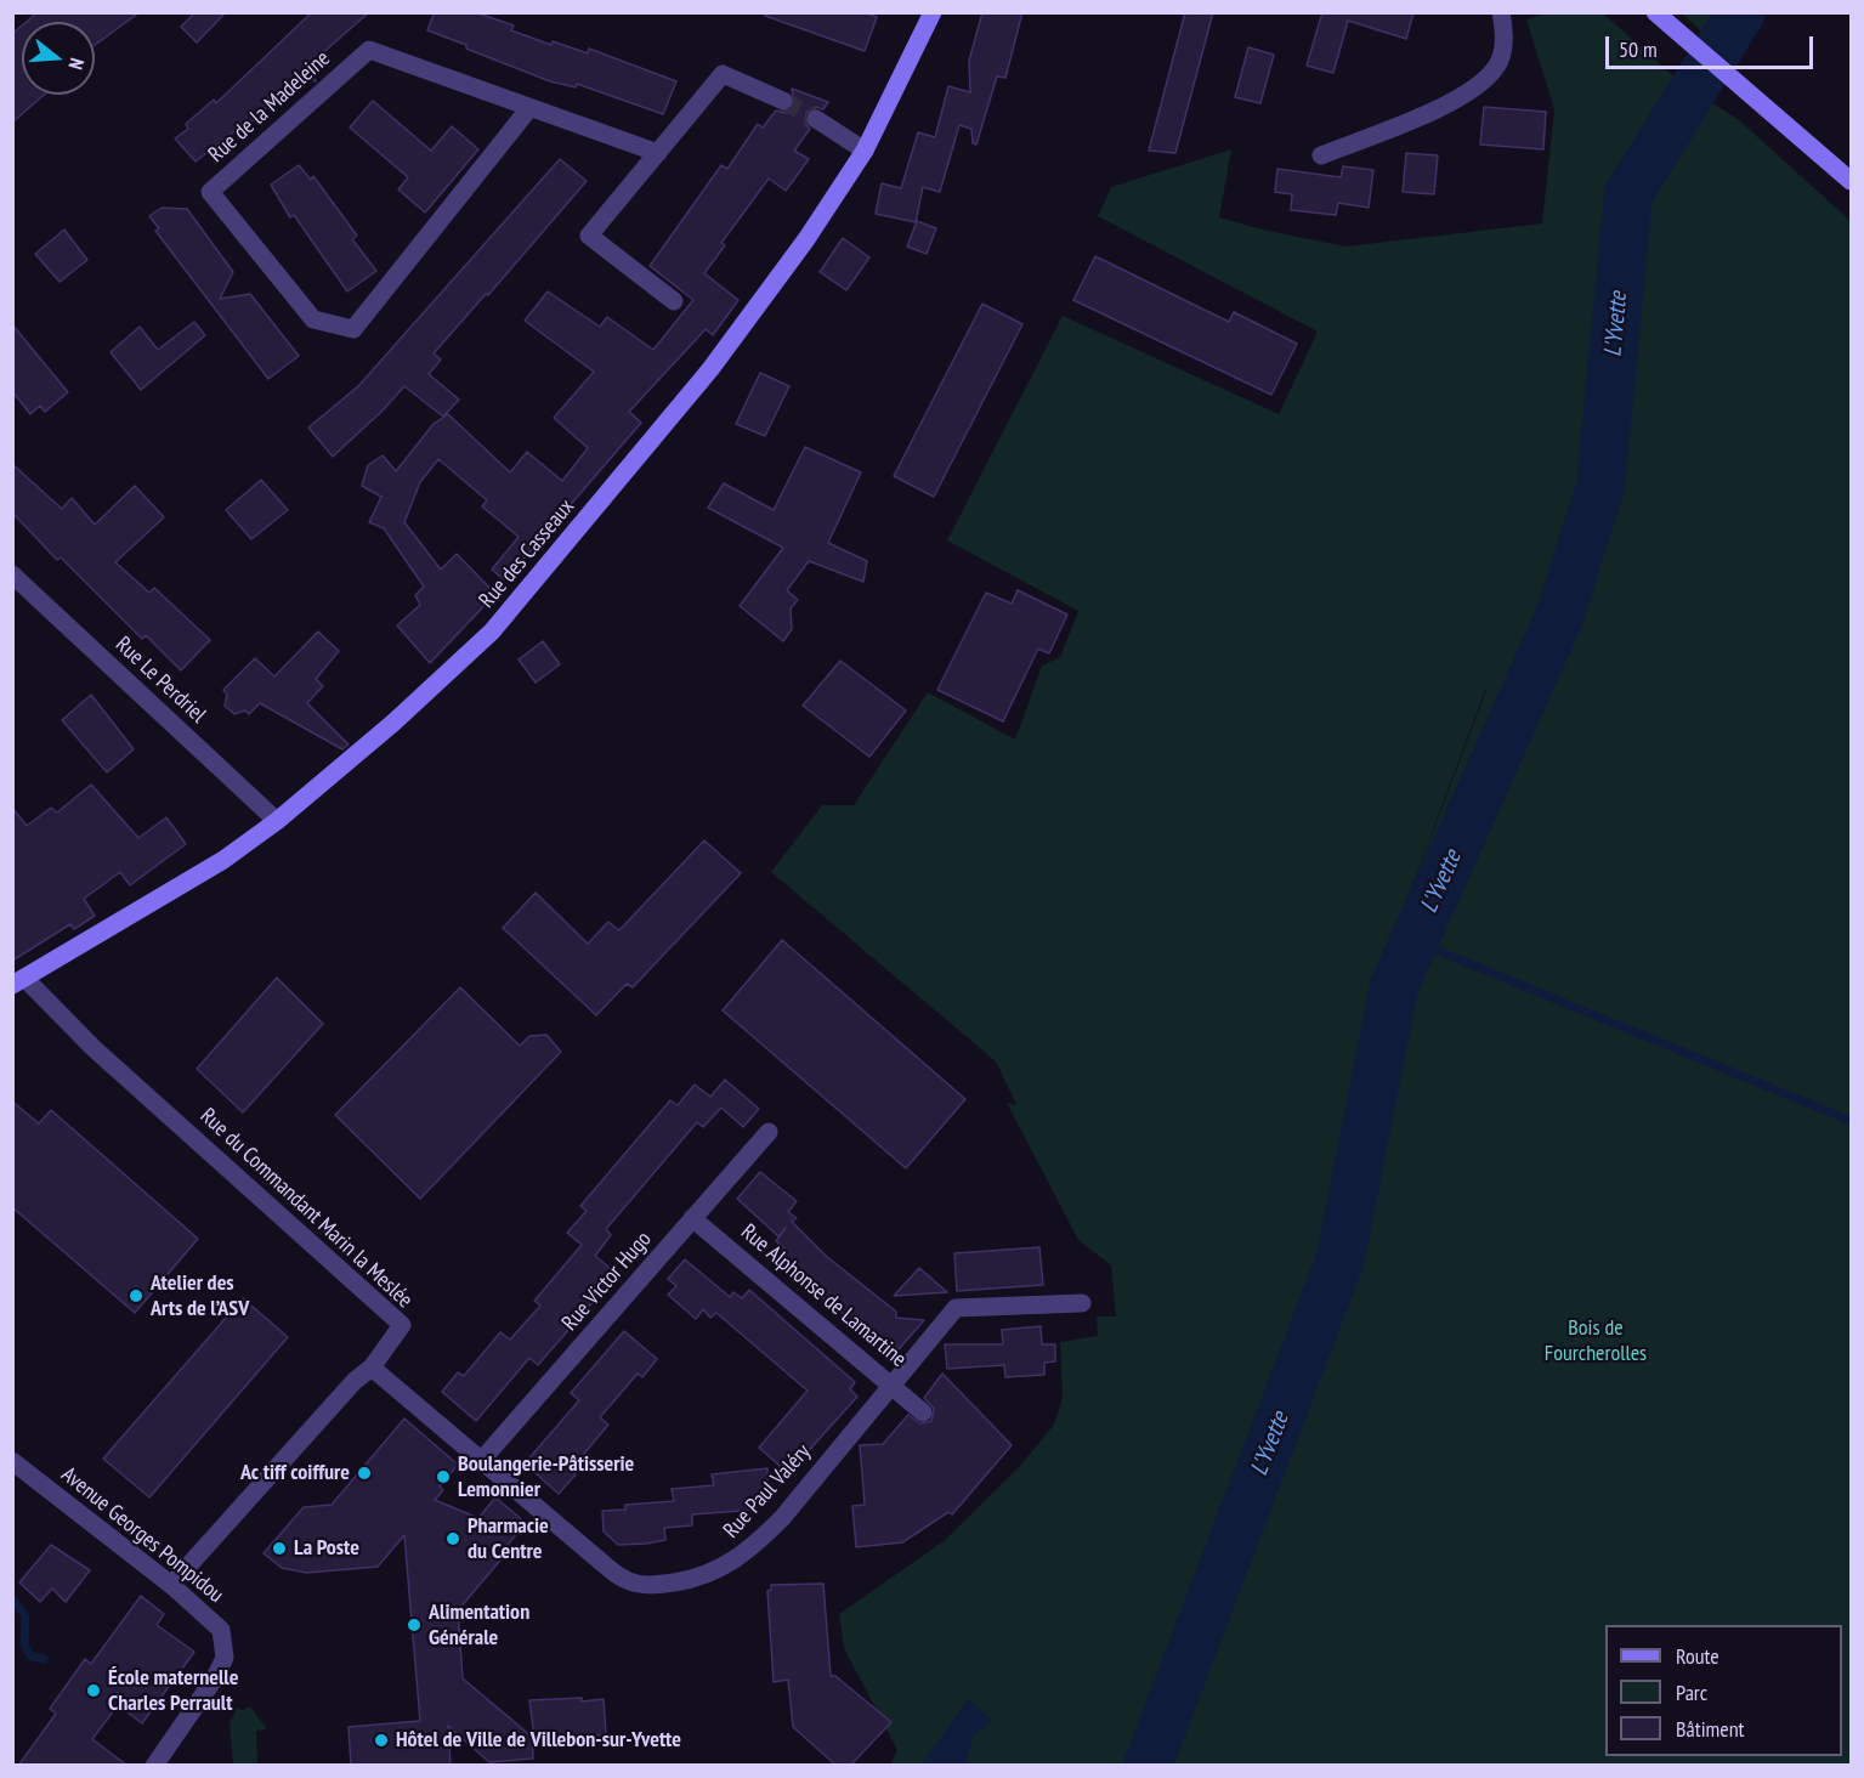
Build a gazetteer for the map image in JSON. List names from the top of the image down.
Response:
{
  "streets": {
    "street": [
      "Rue de la Madeleine",
      "Rue des Casseaux",
      "Rue Le Perdriel",
      "Rue du Commandant Marin la Meslée",
      "Rue Victor Hugo",
      "Rue Alphonse de Lamartine",
      "Rue Paul Valéry",
      "Avenue Georges Pompidou"
    ]
  },
  "crossings": [
    ["Rue des Casseaux", "Rue Le Perdriel"],
    ["Rue des Casseaux", "Rue du Commandant Marin la Meslée"],
    ["Rue du Commandant Marin la Meslée", "Rue Paul Valéry"],
    ["Rue du Commandant Marin la Meslée", "Avenue Georges Pompidou"],
    ["Rue Victor Hugo", "Rue Alphonse de Lamartine"],
    ["Rue Victor Hugo", "Rue Paul Valéry"],
    ["Rue Alphonse de Lamartine", "Rue Paul Valéry"]
  ],
  "water": ["L'Yvette"],
  "parks": ["Bois de Fourcherolles"],
  "places": [
    "Atelier des Arts de l’ASV",
    "Ac tiff coiffure",
    "Boulangerie-Pâtisserie Lemonnier",
    "Pharmacie du Centre",
    "La Poste",
    "Alimentation Générale",
    "École maternelle Charles Perrault",
    "Hôtel de Ville de Villebon-sur-Yvette"
  ],
  "legend": ["Route", "Parc", "Bâtiment"],
  "scale_bar": "50 m",
  "north": "right"
}
